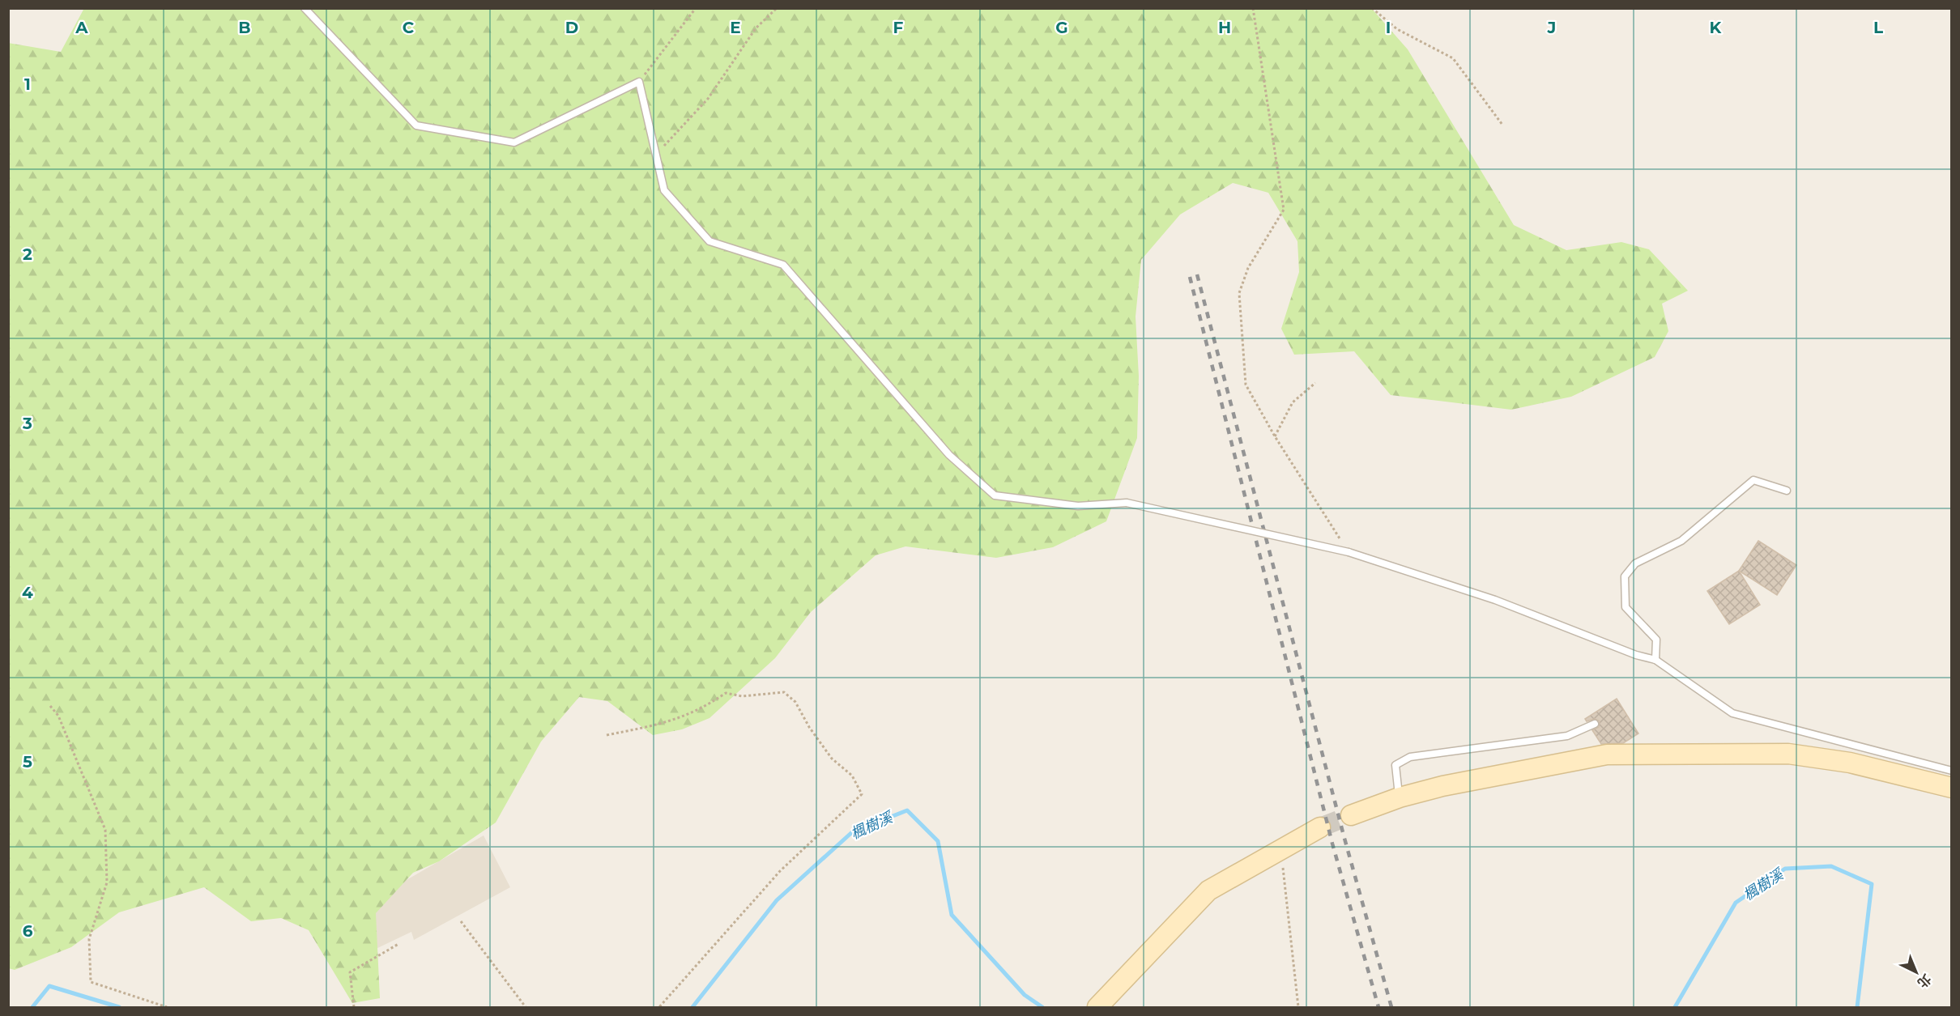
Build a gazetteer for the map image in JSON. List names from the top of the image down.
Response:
{
  "water": ["楓樹溪"],
  "north": "bottom right",
  "grid": {
    "columns": [
      "A",
      "B",
      "C",
      "D",
      "E",
      "F",
      "G",
      "H",
      "I",
      "J",
      "K",
      "L"
    ],
    "rows": [
      "1",
      "2",
      "3",
      "4",
      "5",
      "6"
    ]
  }
}
